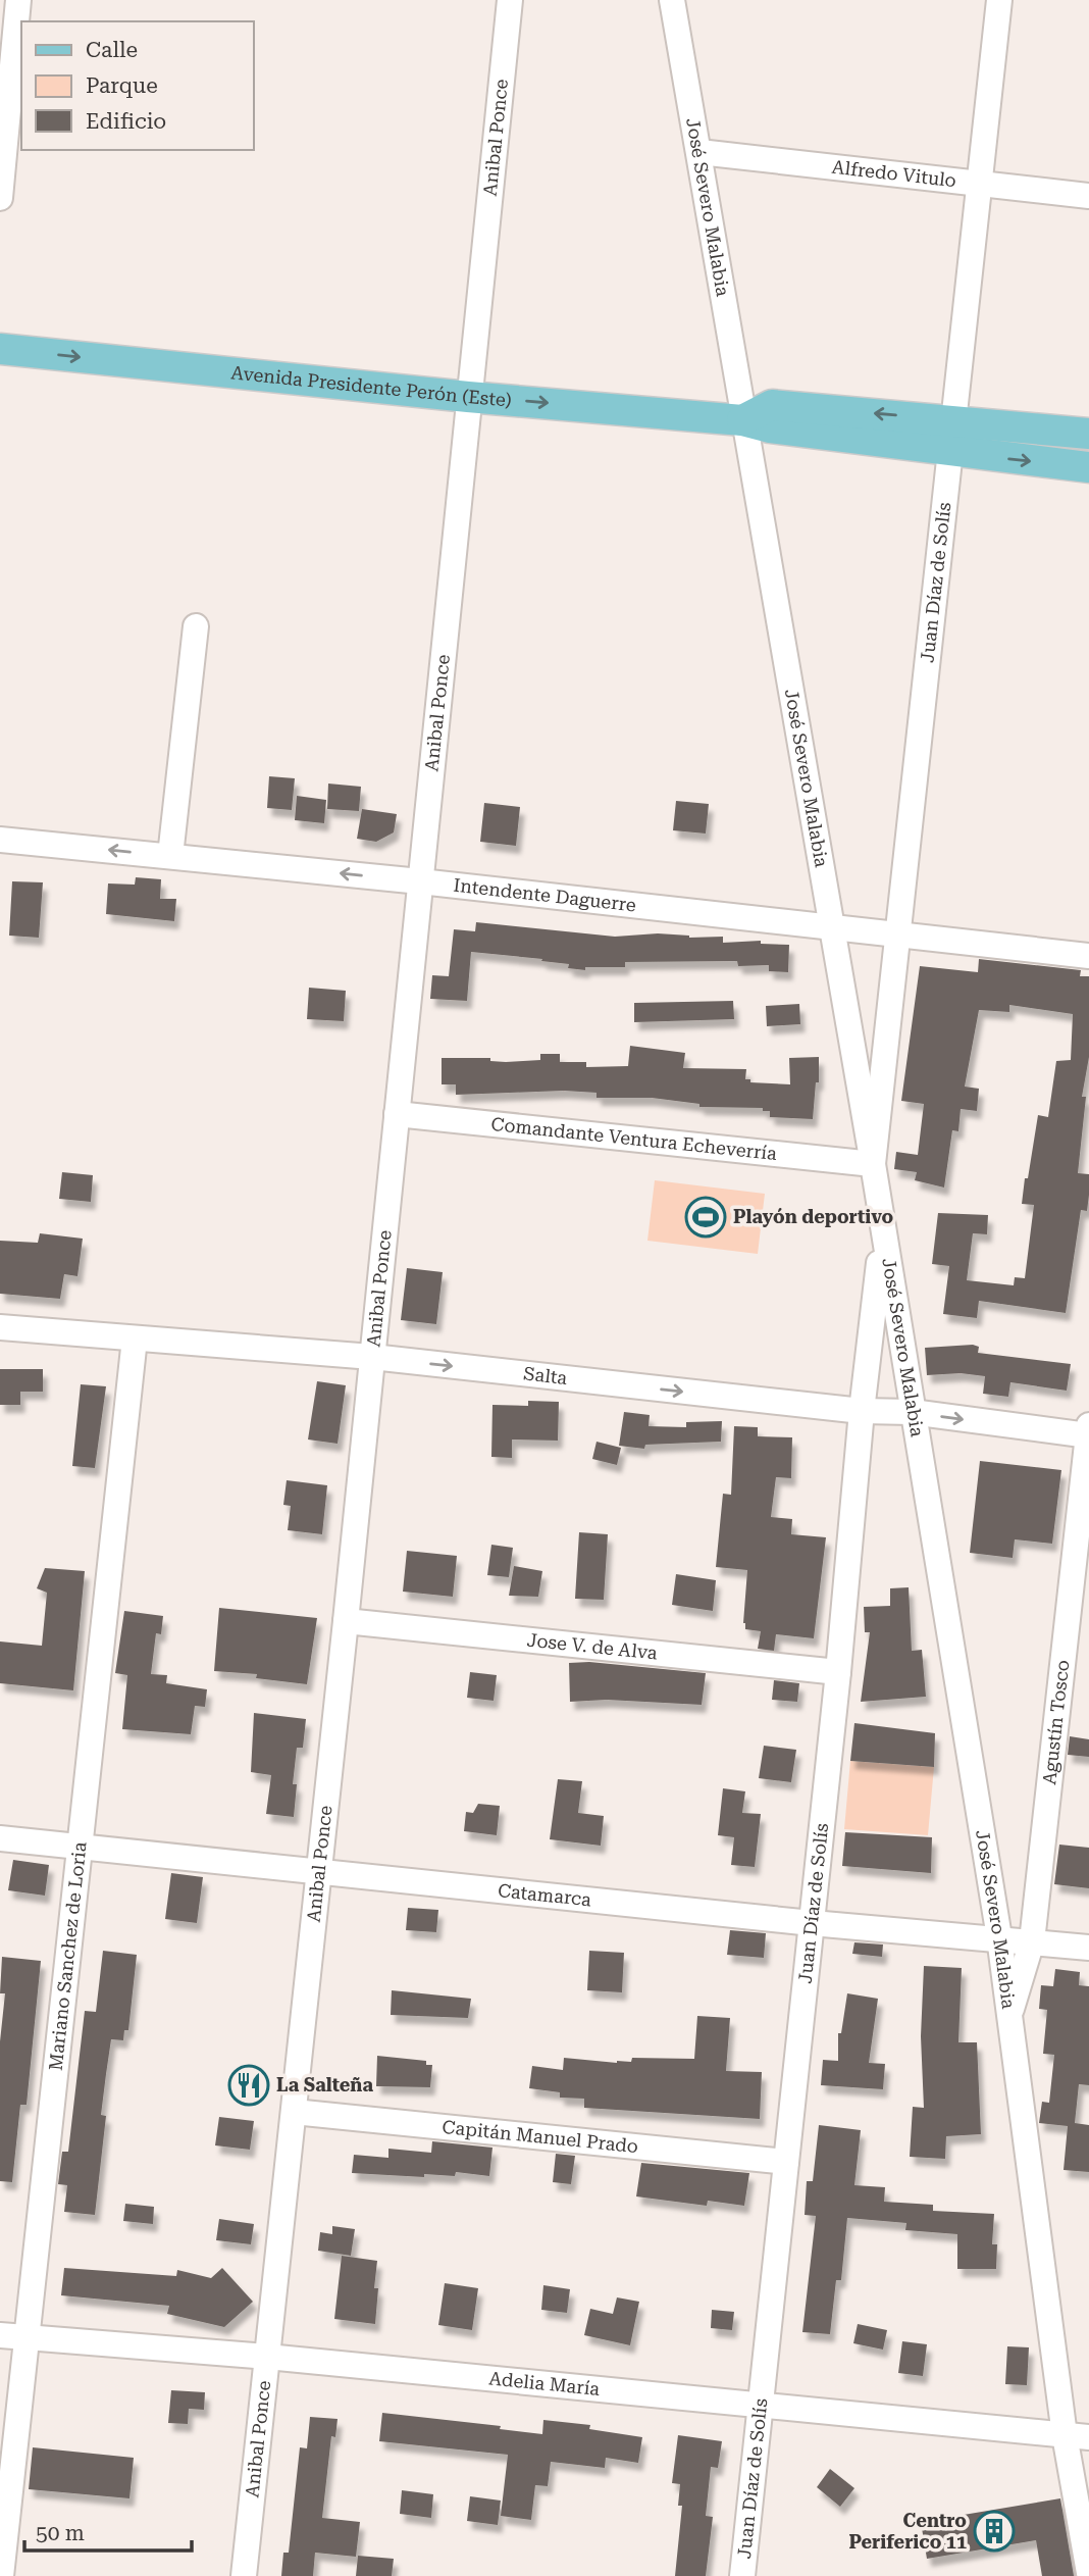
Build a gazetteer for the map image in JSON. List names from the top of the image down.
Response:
{
  "streets": {
    "main road": ["Avenida Presidente Perón (Este)"],
    "street": [
      "Anibal Ponce",
      "Alfredo Vitulo",
      "José Severo Malabia",
      "Juan Díaz de Solís",
      "Intendente Daguerre",
      "Comandante Ventura Echeverría",
      "Salta",
      "Jose V. de Alva",
      "Agustín Tosco",
      "Catamarca",
      "Mariano Sanchez de Loria",
      "Capitán Manuel Prado",
      "Adelia María"
    ]
  },
  "crossings": [
    ["Anibal Ponce", "Avenida Presidente Perón (Este)"],
    ["Anibal Ponce", "Intendente Daguerre"],
    ["Anibal Ponce", "Comandante Ventura Echeverría"],
    ["Anibal Ponce", "Salta"],
    ["Anibal Ponce", "Jose V. de Alva"],
    ["Anibal Ponce", "Catamarca"],
    ["Anibal Ponce", "Capitán Manuel Prado"],
    ["Anibal Ponce", "Adelia María"],
    ["Alfredo Vitulo", "José Severo Malabia"],
    ["Alfredo Vitulo", "Juan Díaz de Solís"],
    ["José Severo Malabia", "Avenida Presidente Perón (Este)"],
    ["José Severo Malabia", "Juan Díaz de Solís"],
    ["José Severo Malabia", "Intendente Daguerre"],
    ["José Severo Malabia", "Comandante Ventura Echeverría"],
    ["José Severo Malabia", "Salta"],
    ["José Severo Malabia", "Agustín Tosco"],
    ["José Severo Malabia", "Catamarca"],
    ["José Severo Malabia", "Adelia María"],
    ["Avenida Presidente Perón (Este)", "Juan Díaz de Solís"],
    ["Juan Díaz de Solís", "Intendente Daguerre"],
    ["Juan Díaz de Solís", "Comandante Ventura Echeverría"],
    ["Juan Díaz de Solís", "Salta"],
    ["Juan Díaz de Solís", "Jose V. de Alva"],
    ["Juan Díaz de Solís", "Catamarca"],
    ["Juan Díaz de Solís", "Capitán Manuel Prado"],
    ["Juan Díaz de Solís", "Adelia María"],
    ["Salta", "Agustín Tosco"],
    ["Salta", "Mariano Sanchez de Loria"],
    ["Agustín Tosco", "Catamarca"],
    ["Catamarca", "Mariano Sanchez de Loria"],
    ["Mariano Sanchez de Loria", "Adelia María"]
  ],
  "one_way": ["Avenida Presidente Perón (Este)", "Intendente Daguerre", "Salta"],
  "places": {
    "sports": ["Playón deportivo"],
    "restaurant": ["La Salteña"],
    "building": ["Centro Periferico 11"]
  },
  "legend": ["Calle", "Parque", "Edificio"],
  "scale_bar": "50 m"
}
